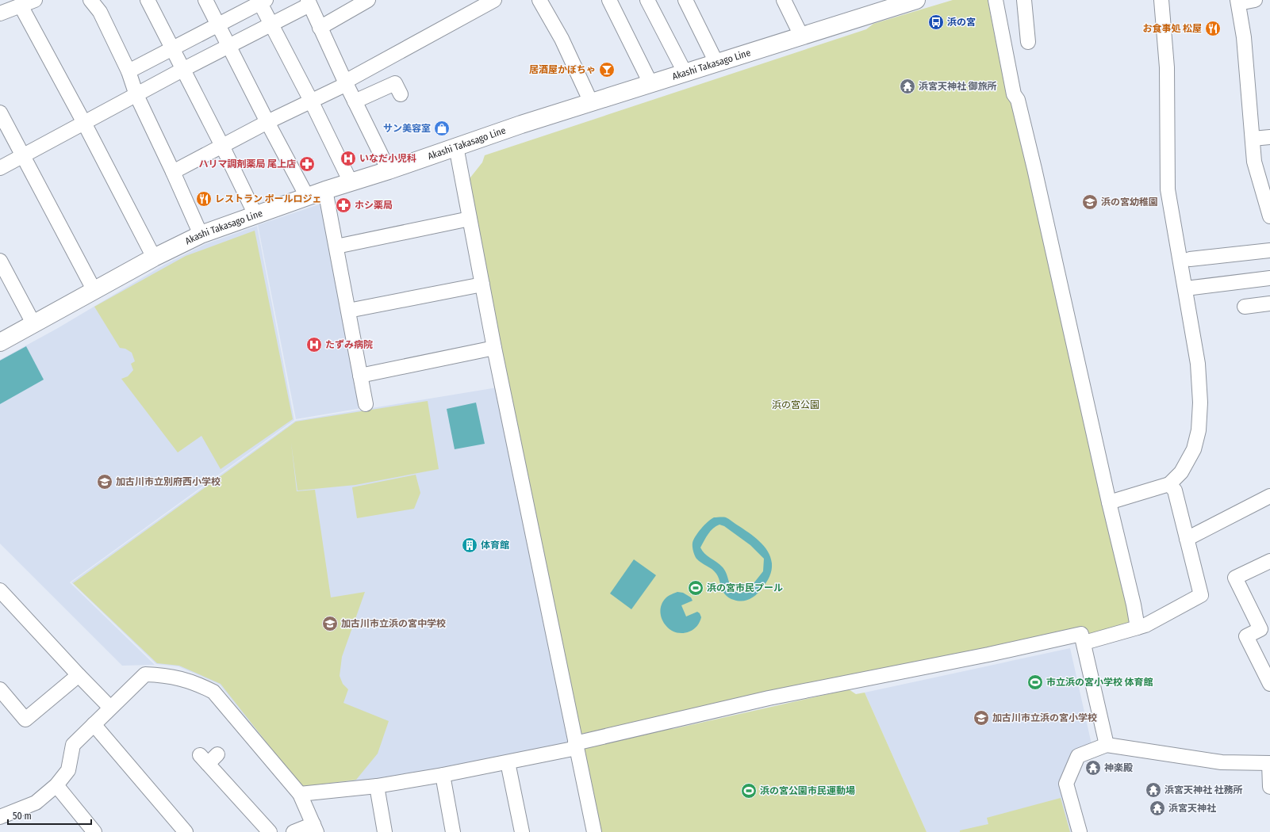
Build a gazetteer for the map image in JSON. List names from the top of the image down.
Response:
{
  "streets": {
    "main road": ["Akashi Takasago Line"]
  },
  "parks": ["浜の宮公園"],
  "places": {
    "bus stop": ["浜の宮"],
    "restaurant": ["お食事処 松屋", "レストラン ポールロジェ"],
    "bar": ["居酒屋かぼちゃ"],
    "temple": [
      "浜宮天神社 御旅所",
      "神楽殿",
      "浜宮天神社 社務所",
      "浜宮天神社"
    ],
    "shop": ["サン美容室"],
    "hospital": ["いなだ小児科", "たずみ病院"],
    "pharmacy": ["ハリマ調剤薬局 尾上店", "ホシ薬局"],
    "school or university": [
      "浜の宮幼稚園",
      "加古川市立別府西小学校",
      "加古川市立浜の宮中学校",
      "加古川市立浜の宮小学校"
    ],
    "building": ["体育館"],
    "sports": ["浜の宮市民プール", "市立浜の宮小学校 体育館", "浜の宮公園市民運動場"]
  },
  "scale_bar": "50 m"
}
